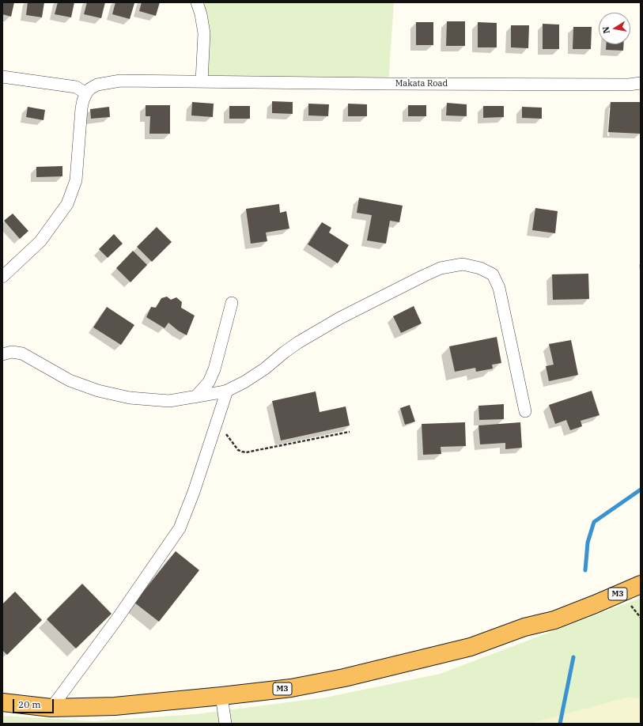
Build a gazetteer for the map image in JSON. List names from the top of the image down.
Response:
{
  "streets": {
    "highway": ["M3"],
    "street": ["Makata Road"]
  },
  "scale_bar": "20 m",
  "north": "left"
}
